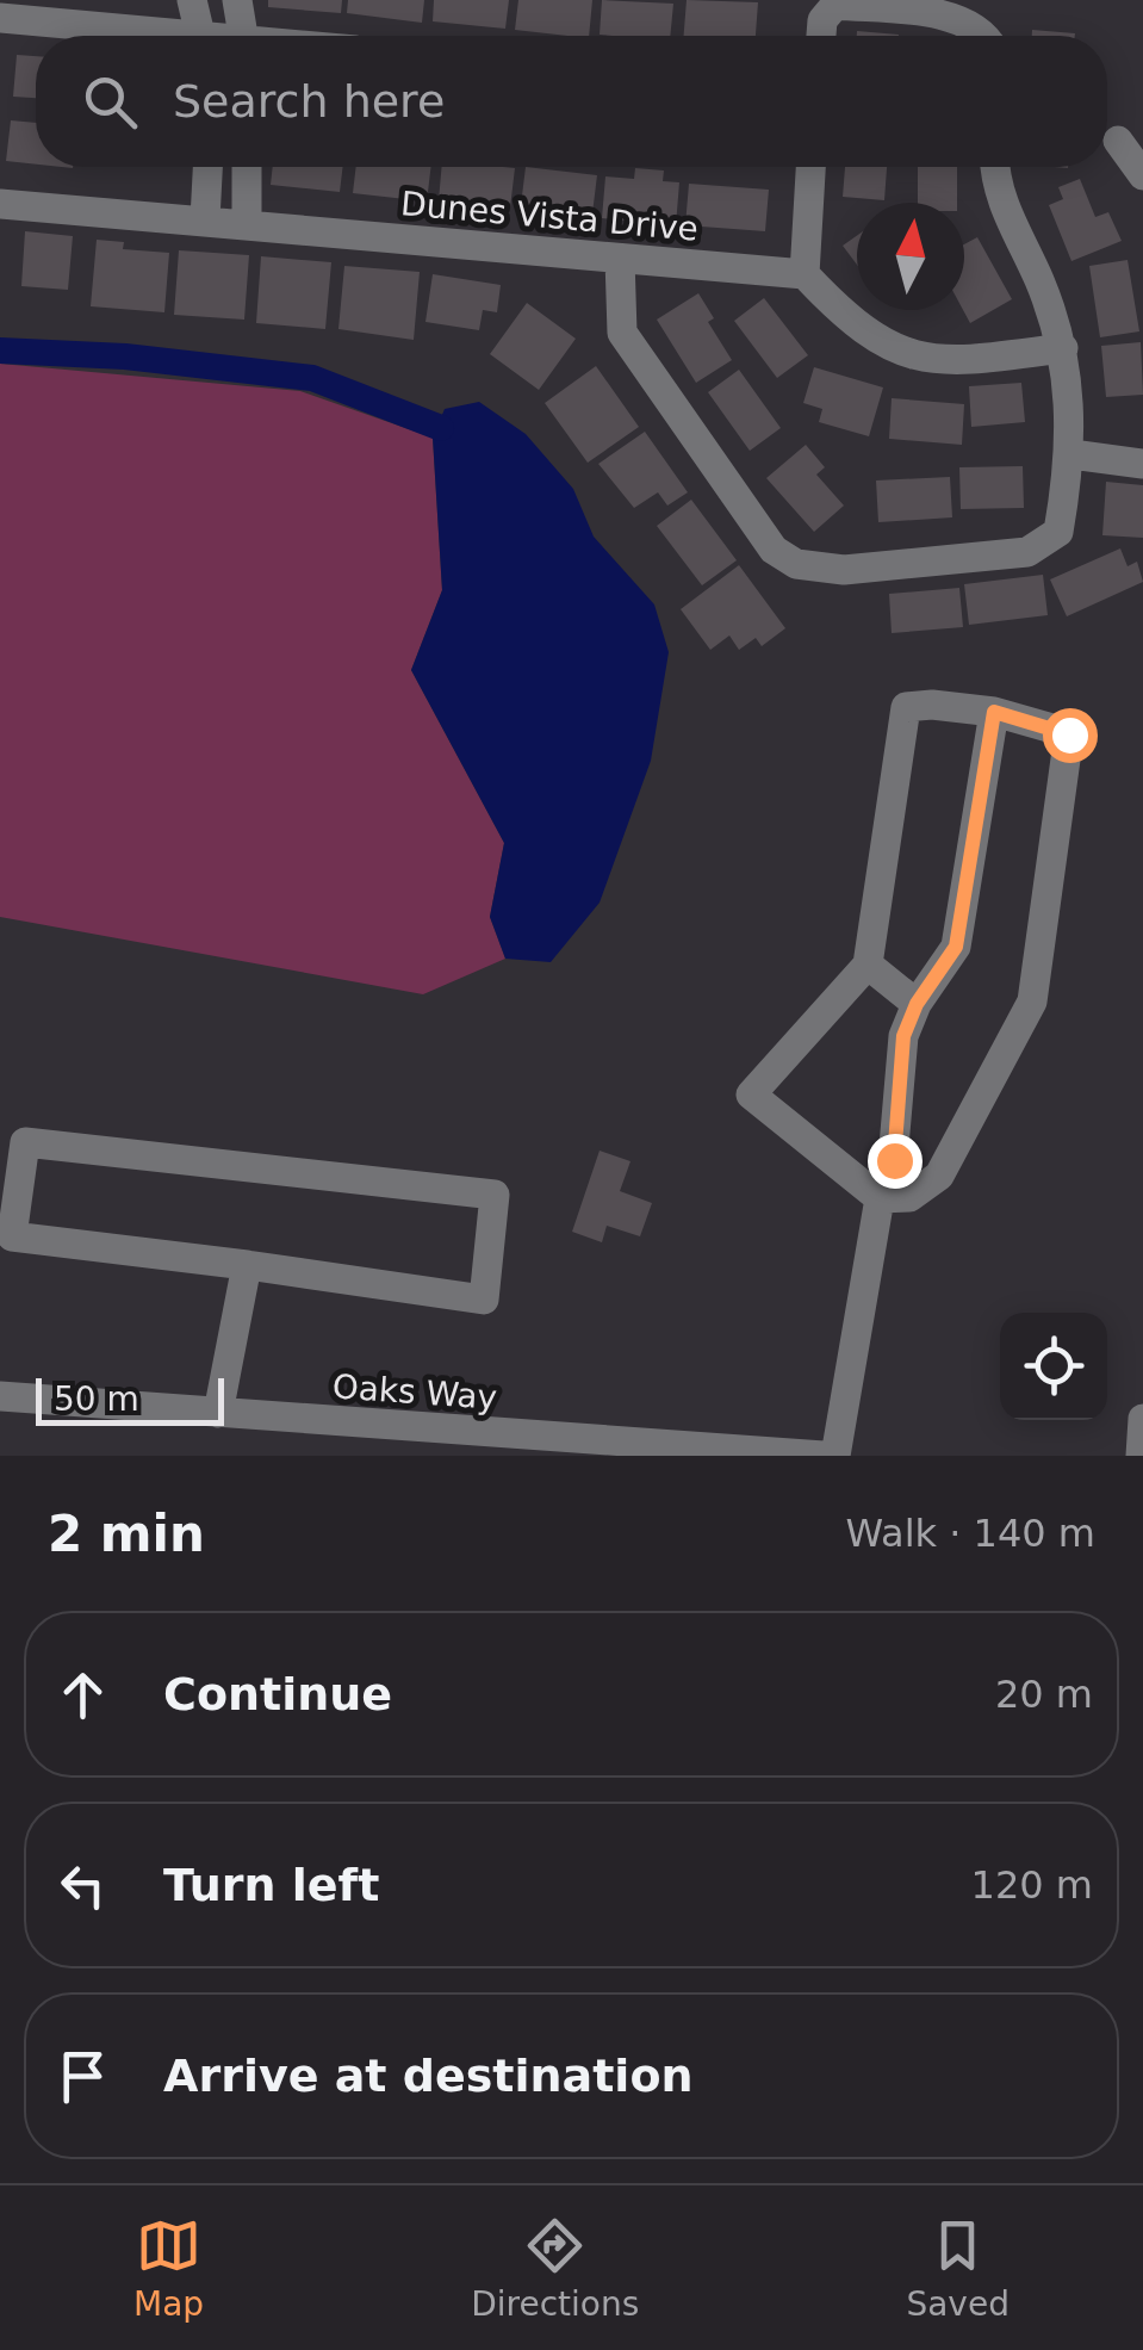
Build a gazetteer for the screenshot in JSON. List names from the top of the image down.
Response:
{
  "streets": {
    "street": ["Dunes Vista Drive", "Oaks Way"]
  },
  "scale_bar": "50 m",
  "north": "top",
  "page": {
    "search": "Search here",
    "scale": "50 m",
    "heading": ["2 min", "Walk · 140 m"],
    "list": [
      ["Continue", "20 m"],
      ["Turn left", "120 m"],
      "Arrive at destination"
    ],
    "nav": ["Map", "Directions", "Saved"]
  }
}
